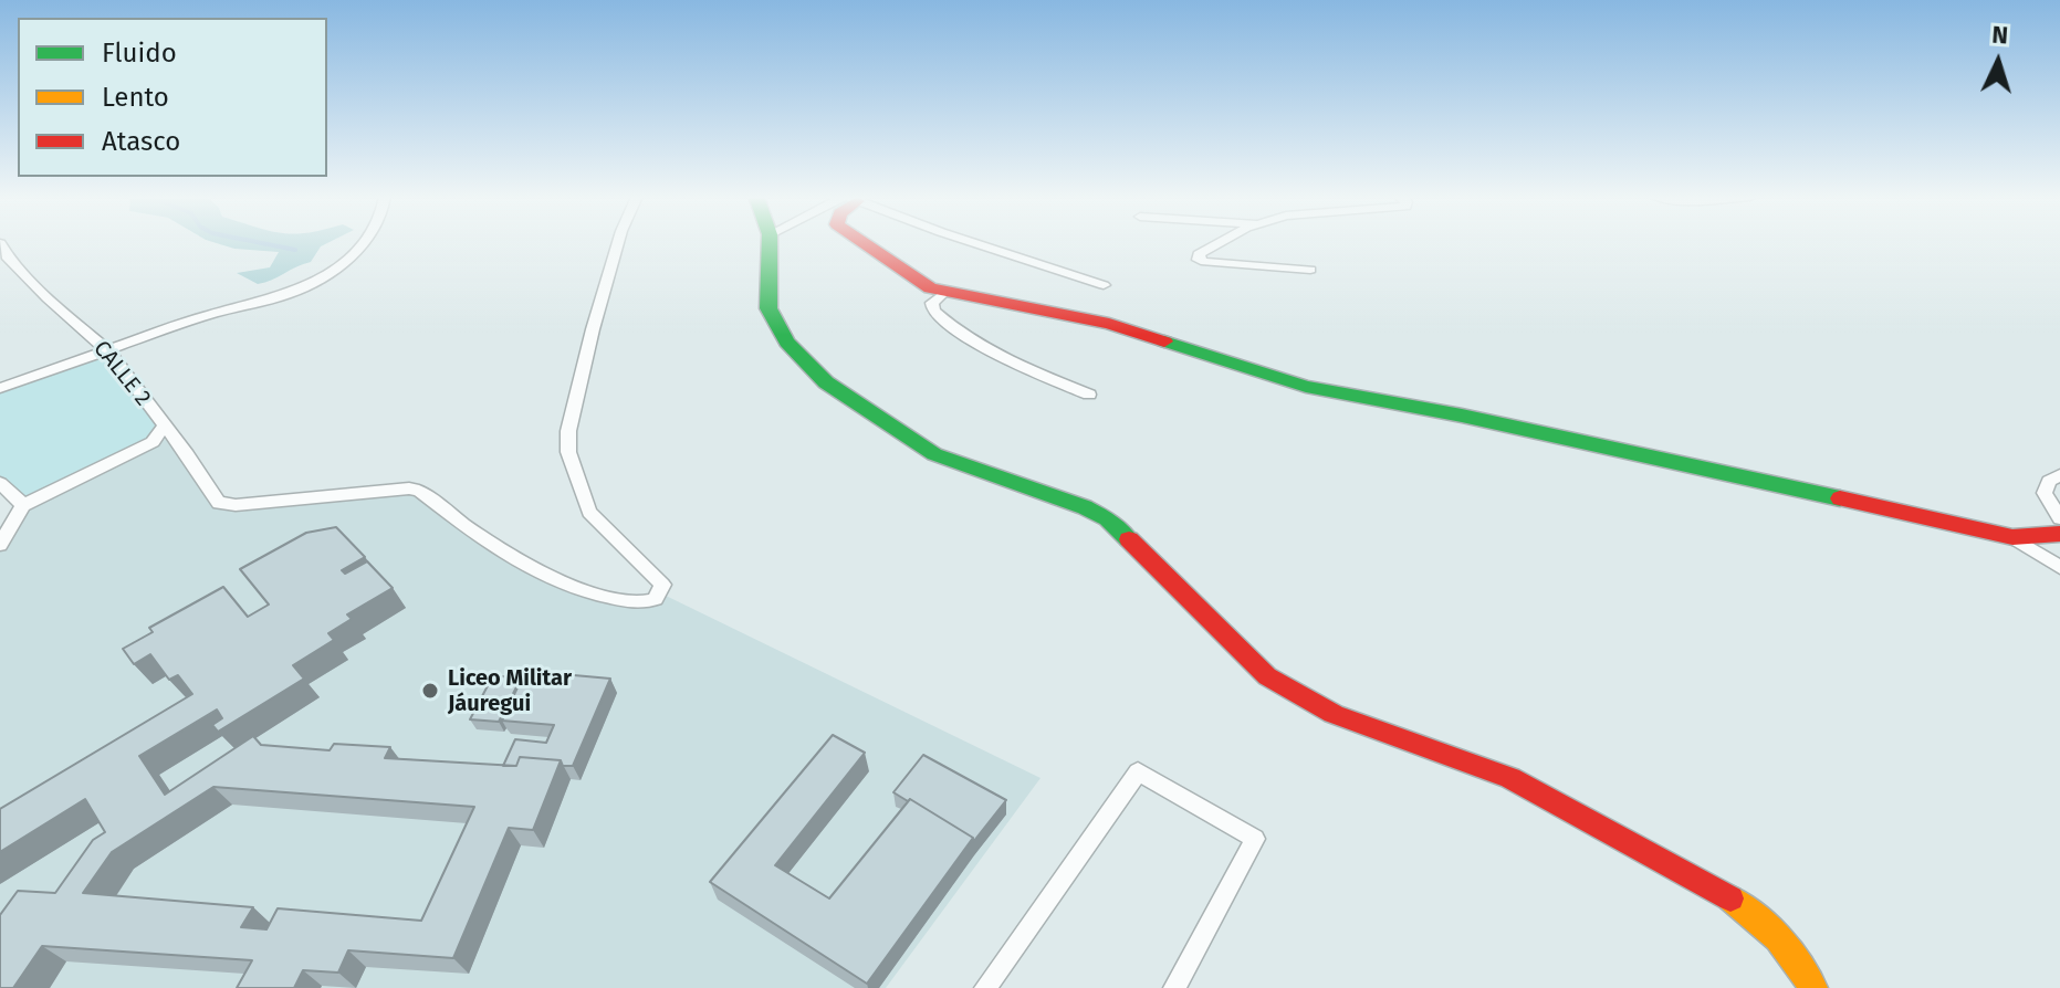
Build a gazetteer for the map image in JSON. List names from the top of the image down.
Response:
{
  "streets": {
    "street": ["CALLE 2"]
  },
  "places": ["Liceo Militar Jáuregui"],
  "legend": ["Fluido", "Lento", "Atasco"],
  "north": "top"
}
